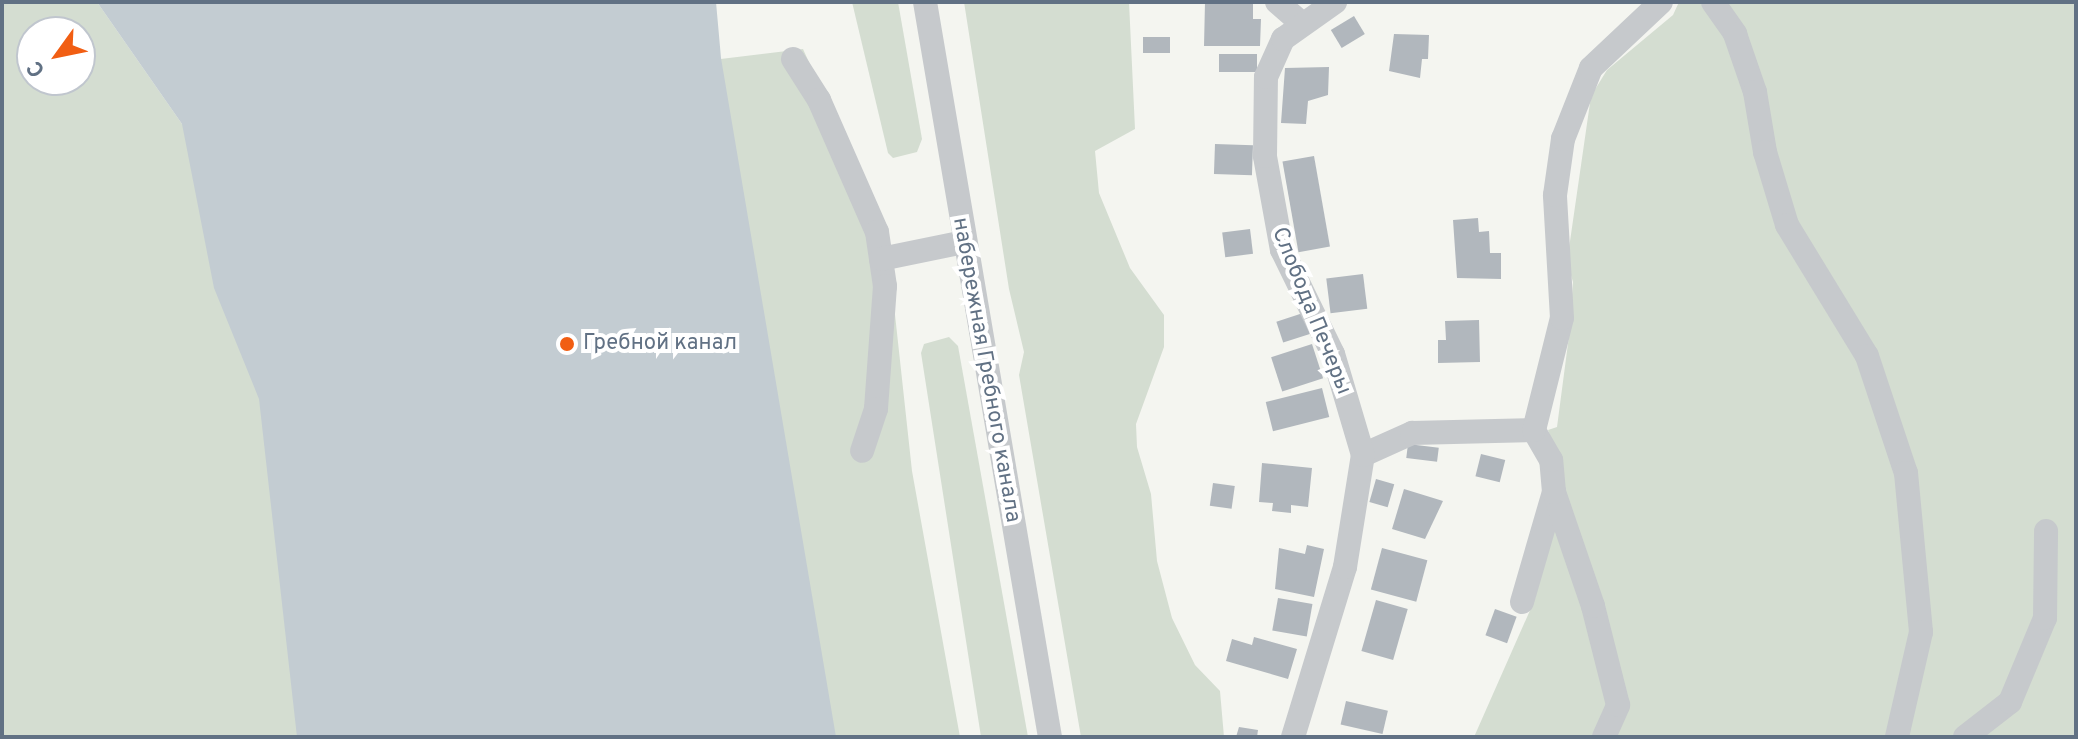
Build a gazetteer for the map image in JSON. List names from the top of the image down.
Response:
{
  "streets": {
    "street": ["Слобода Печеры", "набережная Гребного канала"]
  },
  "places": ["Гребной канал"],
  "north": "bottom left"
}
